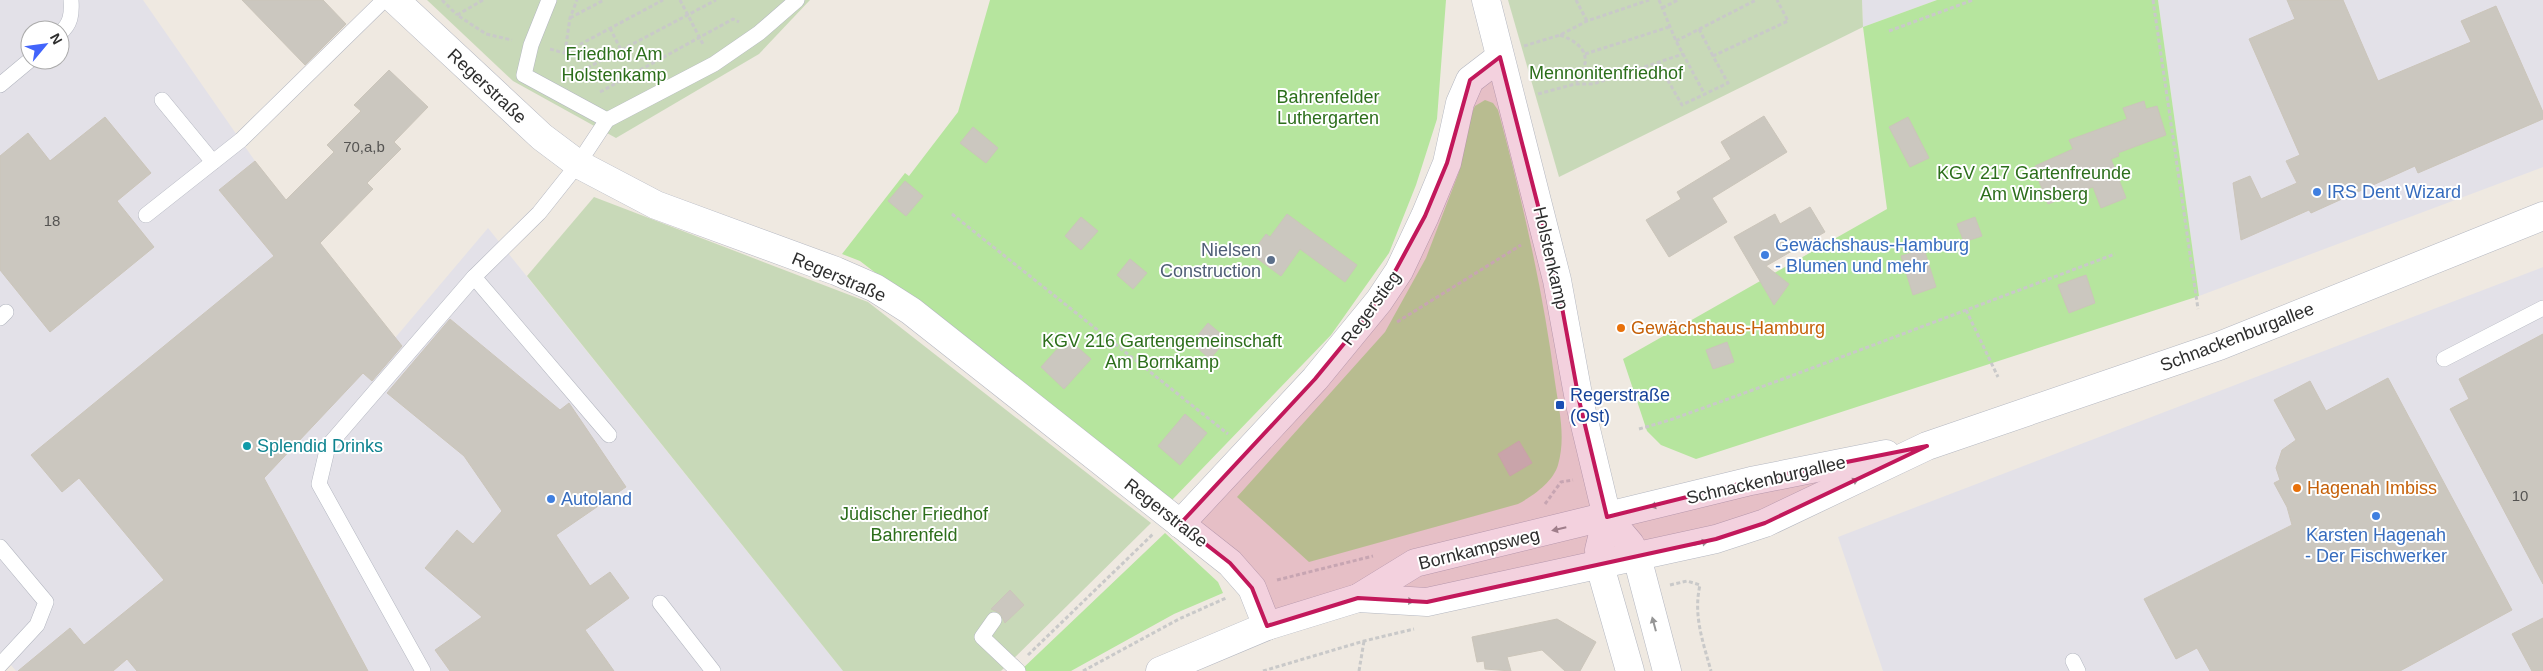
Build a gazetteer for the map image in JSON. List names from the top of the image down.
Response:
{
  "streets": {
    "main road": [
      "Regerstraße",
      "Holstenkamp",
      "Regerstieg",
      "Schnackenburgallee",
      "Bornkampsweg"
    ]
  },
  "crossings": [
    ["Regerstraße", "Regerstieg"],
    ["Regerstraße", "Bornkampsweg"],
    ["Holstenkamp", "Regerstieg"],
    ["Holstenkamp", "Schnackenburgallee"],
    ["Holstenkamp", "Bornkampsweg"],
    ["Schnackenburgallee", "Bornkampsweg"]
  ],
  "parks": [
    "Friedhof Am Holstenkamp",
    "Mennonitenfriedhof",
    "Bahrenfelder Luthergarten",
    "KGV 217 Gartenfreunde Am Winsberg",
    "KGV 216 Gartengemeinschaft Am Bornkamp",
    "Jüdischer Friedhof Bahrenfeld"
  ],
  "places": {
    "other": [
      "IRS Dent Wizard",
      "Gewächshaus-Hamburg - Blumen und mehr",
      "Nielsen Construction",
      "Gewächshaus-Hamburg",
      "Splendid Drinks",
      "Hagenah Imbiss",
      "Autoland",
      "Karsten Hagenah - Der Fischwerker"
    ],
    "transit": ["Regerstraße (Ost)"]
  },
  "house_numbers": ["70,a,b", "18", "10"],
  "north": "top right"
}
